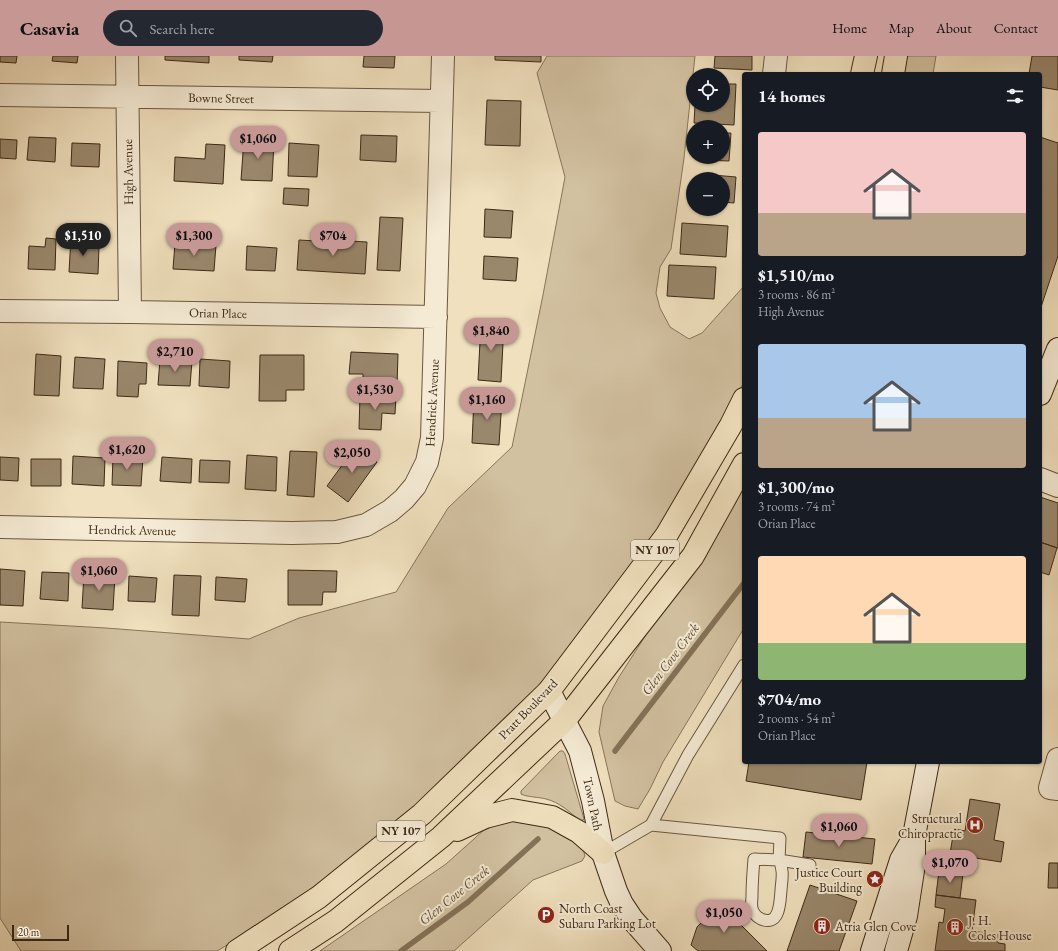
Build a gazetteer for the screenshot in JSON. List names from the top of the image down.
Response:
{
  "streets": {
    "main road": ["NY 107", "Pratt Boulevard"],
    "street": [
      "Bowne Street",
      "High Avenue",
      "Orian Place",
      "Hendrick Avenue",
      "Town Path"
    ]
  },
  "crossings": [
    ["Bowne Street", "High Avenue"],
    ["Bowne Street", "Hendrick Avenue"],
    ["High Avenue", "Orian Place"],
    ["Orian Place", "Hendrick Avenue"],
    ["NY 107", "Town Path"],
    ["Pratt Boulevard", "Town Path"]
  ],
  "water": ["Glen Cove Creek"],
  "places": {
    "hospital": ["Structural Chiropractic"],
    "place": ["Justice Court Building"],
    "parking": ["North Coast Subaru Parking Lot"],
    "building": ["Atria Glen Cove", "J. H. Coles House"]
  },
  "scale_bar": "20 m",
  "page": {
    "header": "Casavia",
    "search": "Search here",
    "nav": [
      "Home",
      "Map",
      "About",
      "Contact"
    ],
    "map_buttons": ["+", "−"],
    "heading": "14 homes",
    "list": [
      {
        "name": "$1,510/mo",
        "note": "3 rooms · 86 m² · High Avenue"
      },
      {
        "name": "$1,300/mo",
        "note": "3 rooms · 74 m² · Orian Place"
      },
      {
        "name": "$704/mo",
        "note": "2 rooms · 54 m² · Orian Place"
      }
    ],
    "price": [
      "$1,060",
      "$1,510",
      "$1,300",
      "$704",
      "$1,840",
      "$2,710",
      "$1,530",
      "$1,160",
      "$1,620",
      "$2,050",
      "$1,060",
      "$1,060",
      "$1,070",
      "$1,050"
    ],
    "scale": "20 m"
  }
}
